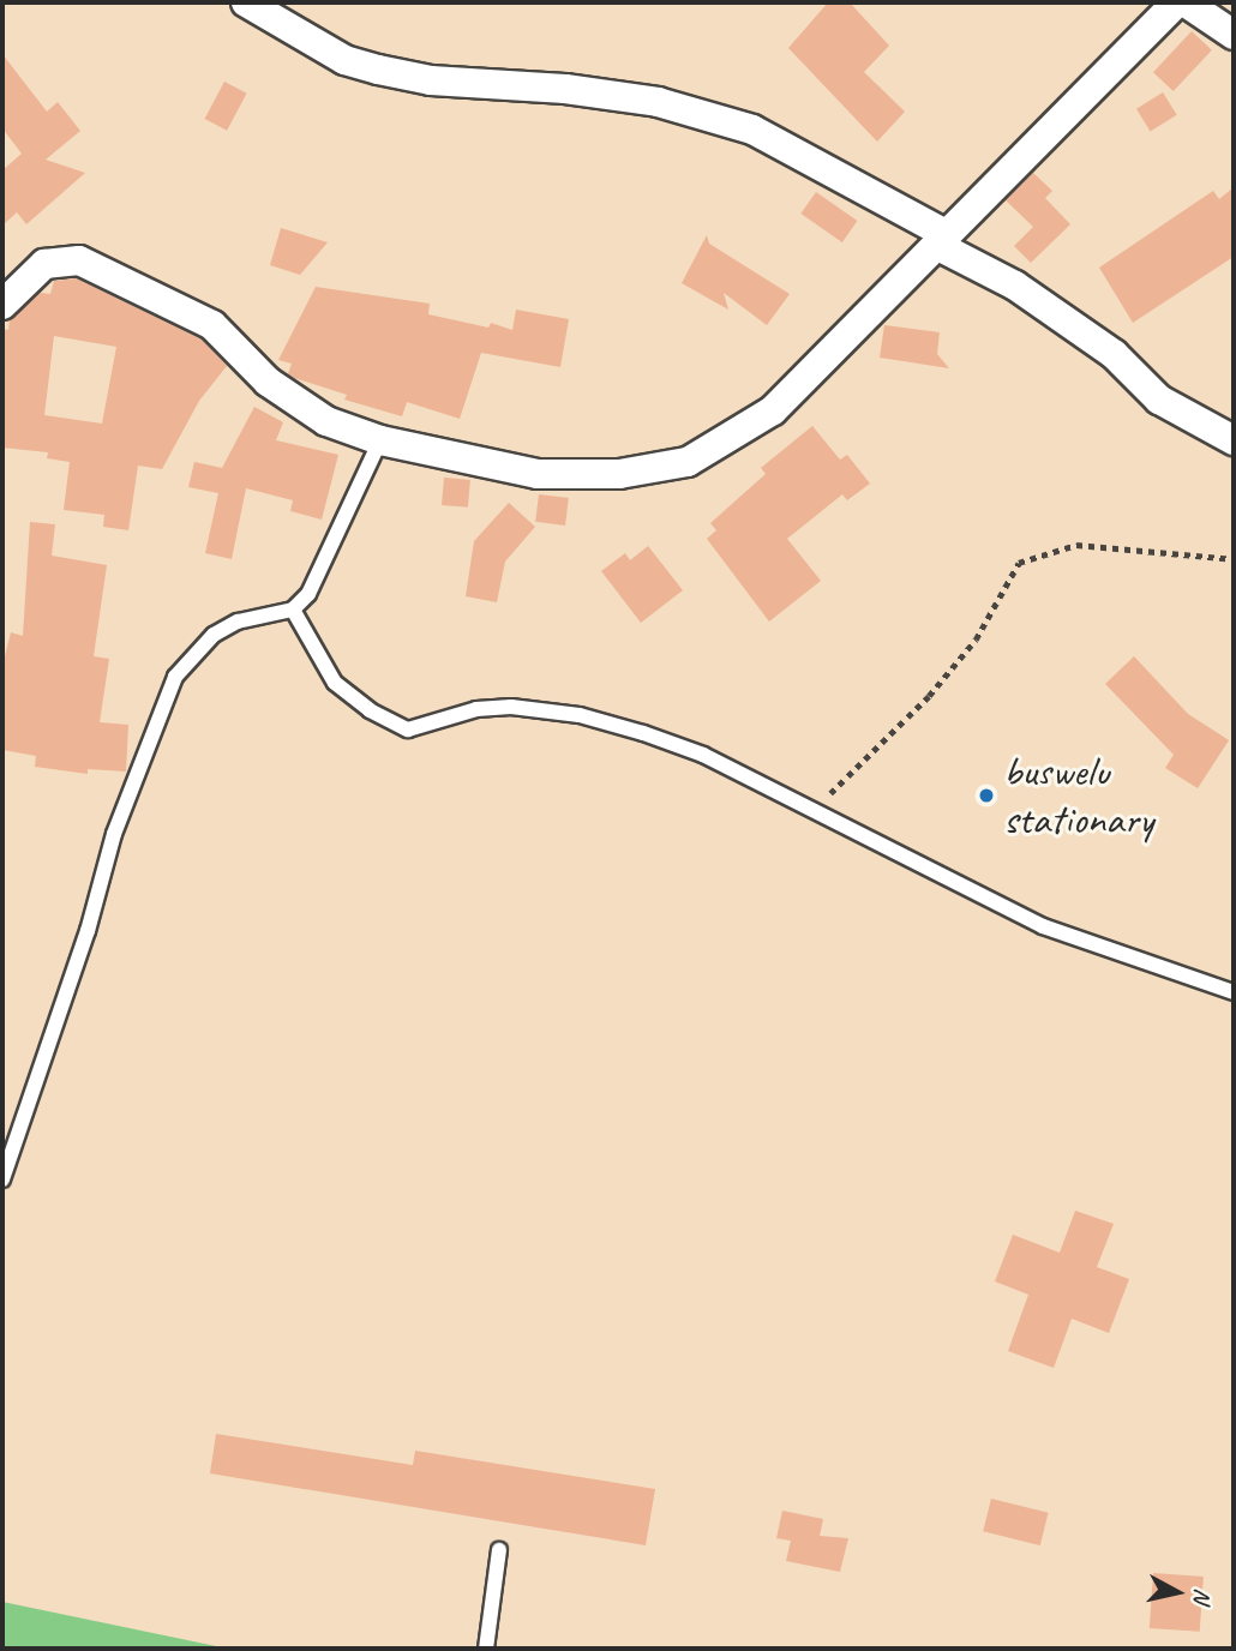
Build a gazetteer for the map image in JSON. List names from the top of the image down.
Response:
{
  "places": ["buswelu stationary"],
  "north": "right"
}
